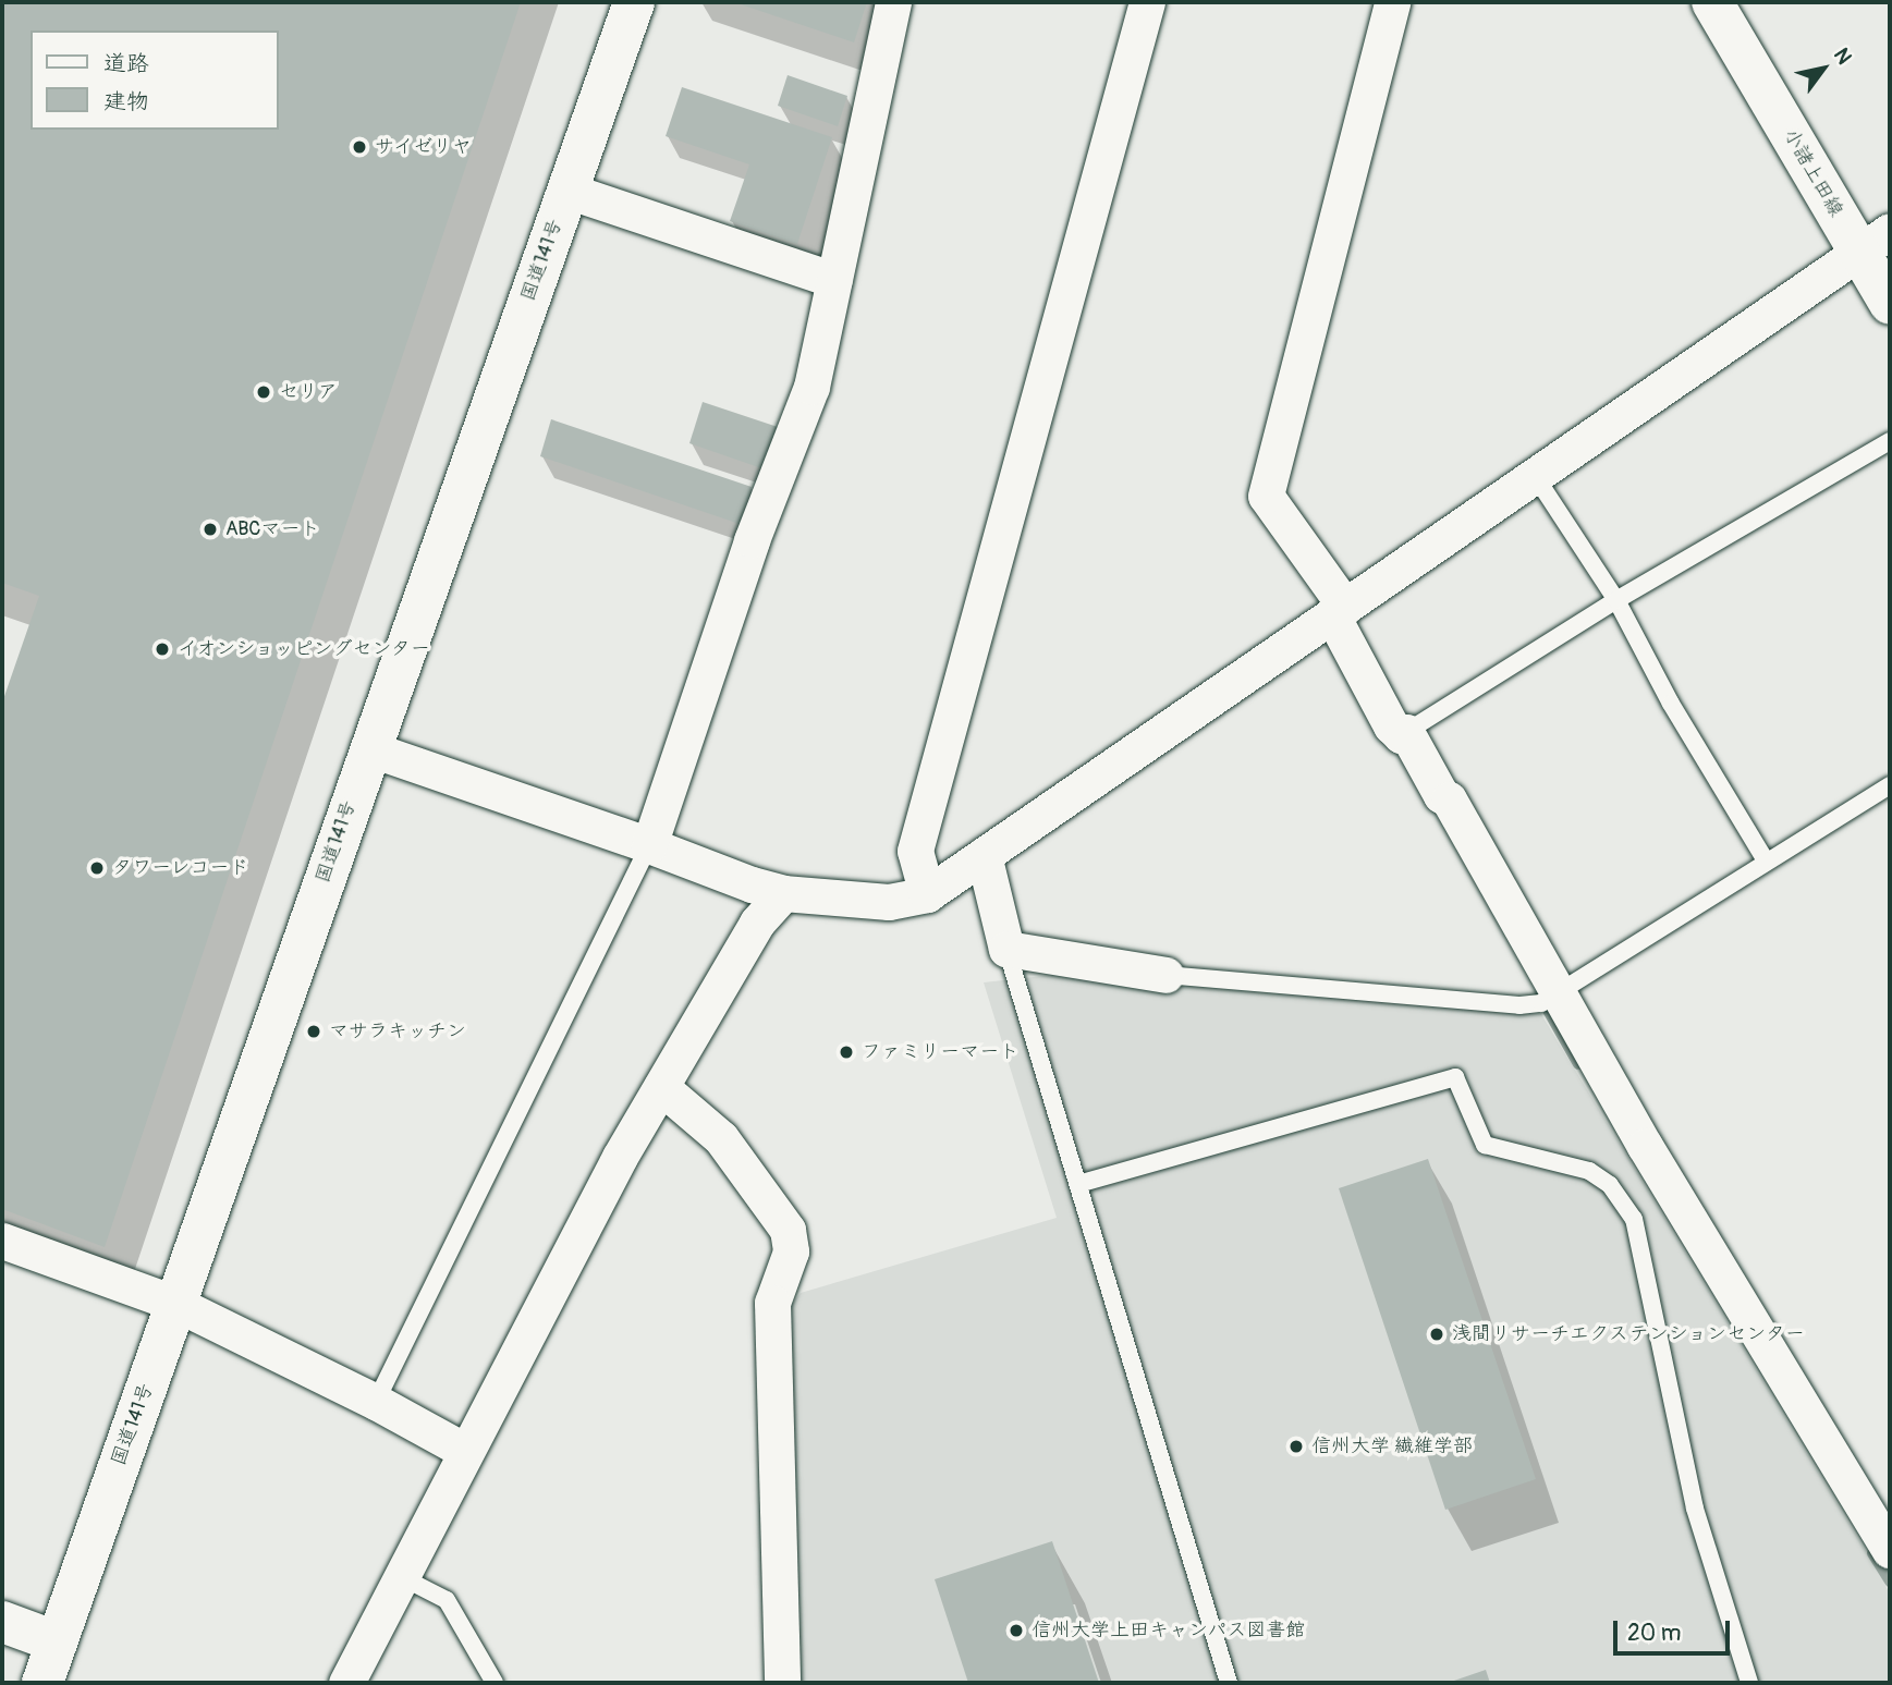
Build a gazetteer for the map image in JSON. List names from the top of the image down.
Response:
{
  "streets": {
    "main road": ["小諸上田線", "国道141号"]
  },
  "places": [
    "サイゼリヤ",
    "セリア",
    "ABCマート",
    "イオンショッピングセンター",
    "タワーレコード",
    "マサラキッチン",
    "ファミリーマート",
    "浅間リサーチエクステンションセンター",
    "信州大学 繊維学部",
    "信州大学上田キャンパス図書館"
  ],
  "legend": ["道路", "建物"],
  "scale_bar": "20 m",
  "north": "top right"
}
